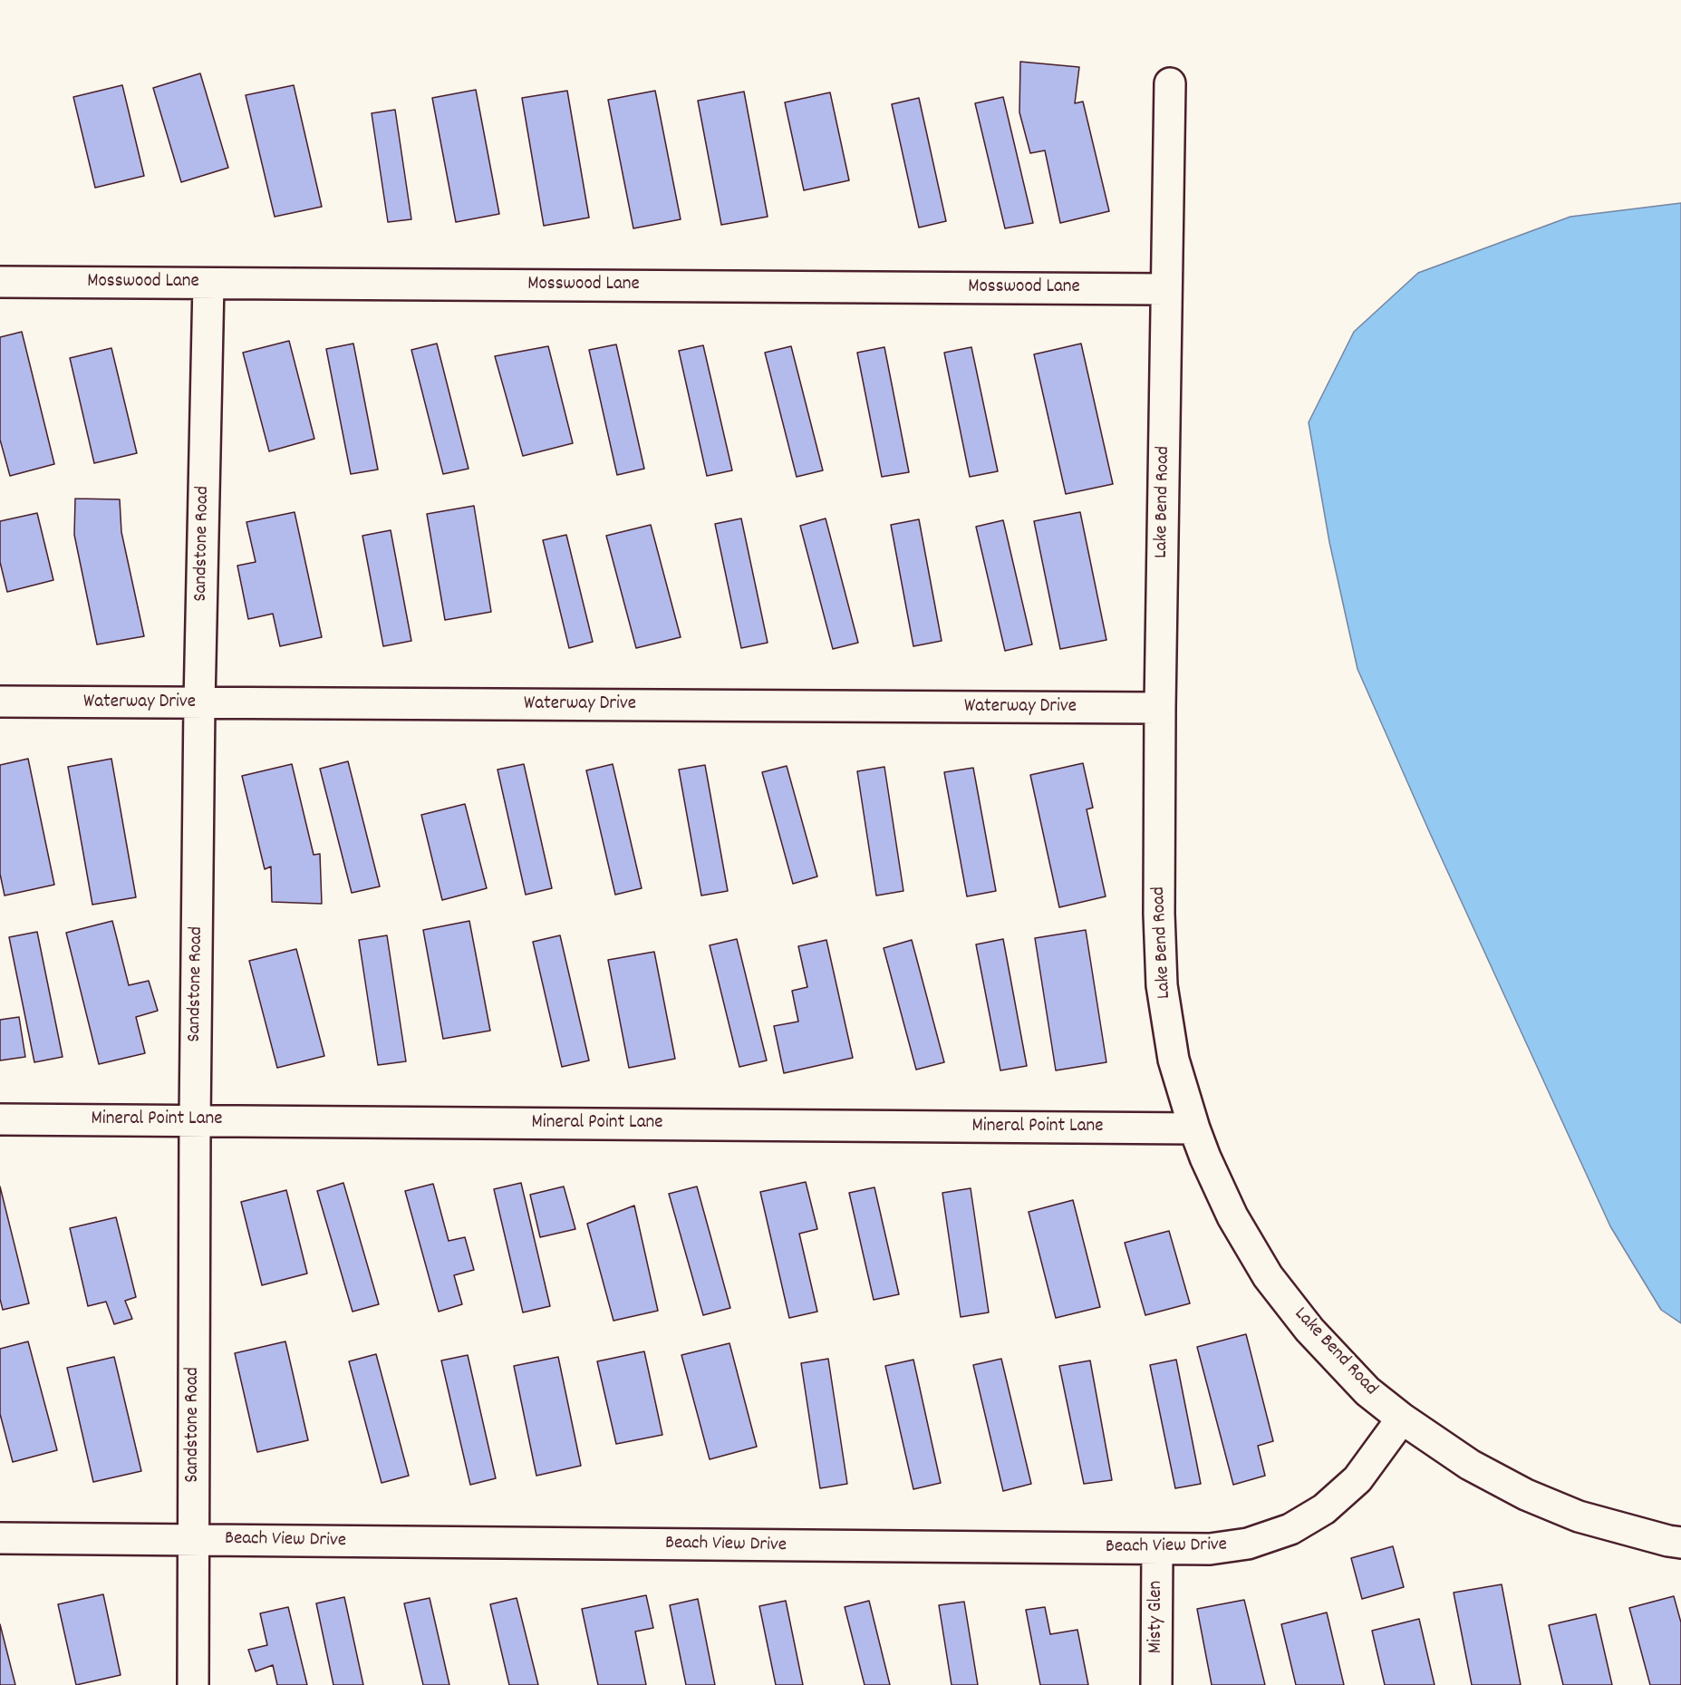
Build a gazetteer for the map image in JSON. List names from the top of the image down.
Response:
{
  "streets": {
    "street": [
      "Mosswood Lane",
      "Lake Bend Road",
      "Sandstone Road",
      "Waterway Drive",
      "Mineral Point Lane",
      "Beach View Drive",
      "Misty Glen"
    ]
  },
  "crossings": [
    ["Mosswood Lane", "Lake Bend Road"],
    ["Mosswood Lane", "Sandstone Road"],
    ["Lake Bend Road", "Waterway Drive"],
    ["Lake Bend Road", "Mineral Point Lane"],
    ["Lake Bend Road", "Beach View Drive"],
    ["Sandstone Road", "Waterway Drive"],
    ["Sandstone Road", "Mineral Point Lane"],
    ["Sandstone Road", "Beach View Drive"],
    ["Beach View Drive", "Misty Glen"]
  ]
}
